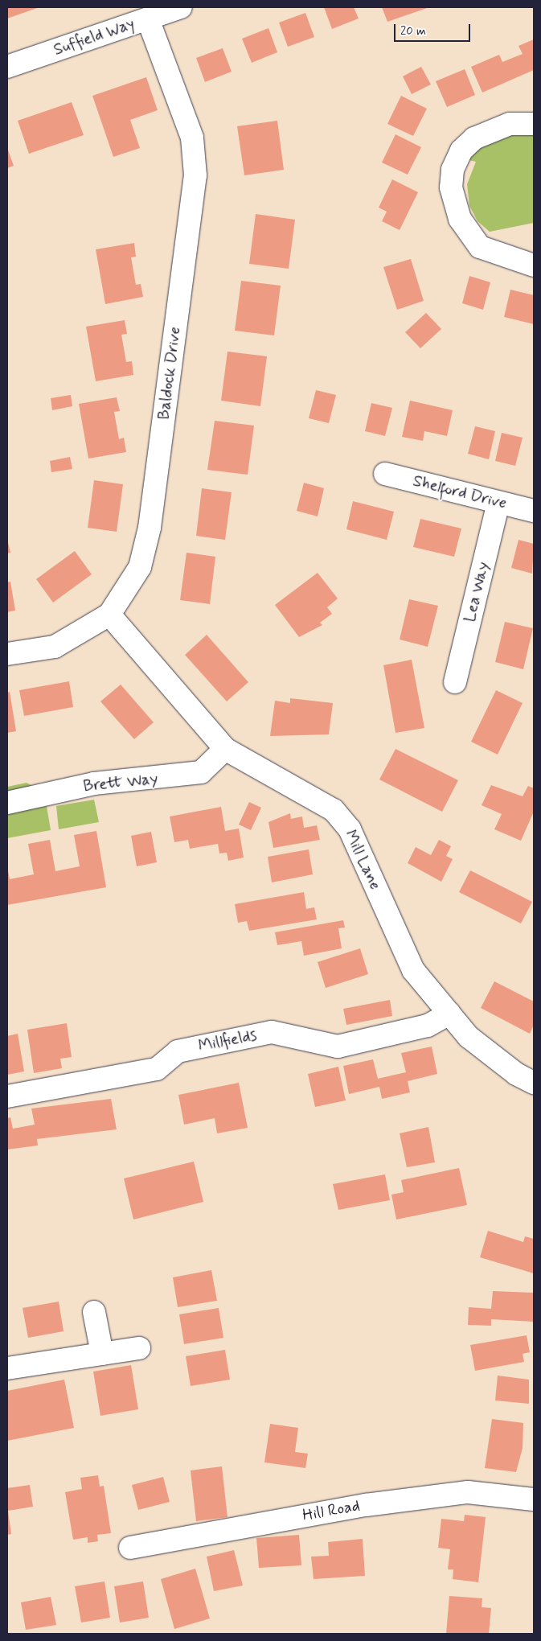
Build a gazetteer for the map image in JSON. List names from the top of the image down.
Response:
{
  "streets": {
    "street": [
      "Suffield Way",
      "Baldock Drive",
      "Shelford Drive",
      "Lea Way",
      "Brett Way",
      "Mill Lane",
      "Millfields",
      "Hill Road"
    ]
  },
  "crossings": [
    ["Suffield Way", "Baldock Drive"],
    ["Baldock Drive", "Mill Lane"],
    ["Shelford Drive", "Lea Way"],
    ["Brett Way", "Mill Lane"],
    ["Mill Lane", "Millfields"]
  ],
  "scale_bar": "20 m"
}
